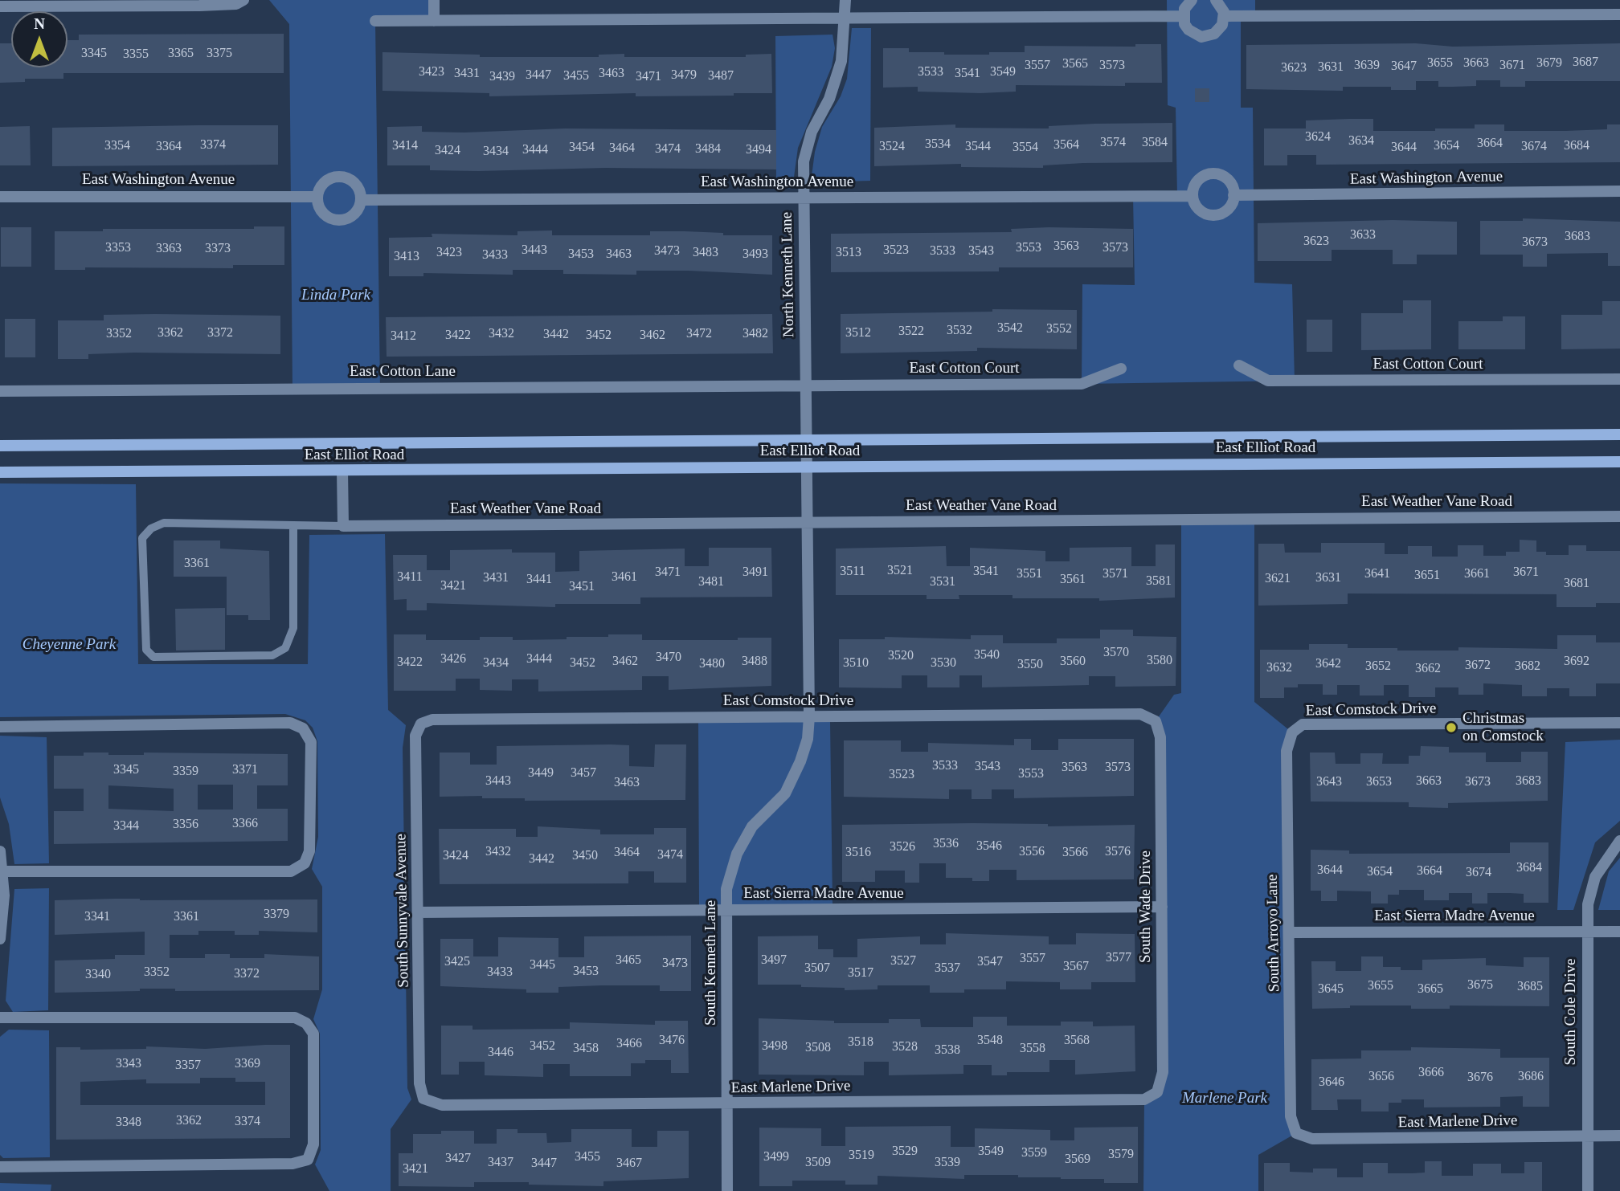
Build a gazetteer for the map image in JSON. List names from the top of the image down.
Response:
{
  "streets": {
    "main road": ["East Elliot Road"],
    "street": [
      "East Washington Avenue",
      "North Kenneth Lane",
      "East Cotton Court",
      "East Cotton Lane",
      "East Weather Vane Road",
      "East Comstock Drive",
      "East Sierra Madre Avenue",
      "South Wade Drive",
      "South Sunnyvale Avenue",
      "South Arroyo Lane",
      "South Kenneth Lane",
      "South Cole Drive",
      "East Marlene Drive"
    ]
  },
  "crossings": [
    ["East Washington Avenue", "North Kenneth Lane"],
    ["North Kenneth Lane", "East Cotton Court"],
    ["North Kenneth Lane", "East Cotton Lane"],
    ["North Kenneth Lane", "East Elliot Road"],
    ["North Kenneth Lane", "South Kenneth Lane"],
    ["East Cotton Court", "East Cotton Lane"],
    ["East Elliot Road", "South Kenneth Lane"],
    ["East Weather Vane Road", "South Kenneth Lane"],
    ["East Comstock Drive", "South Wade Drive"],
    ["East Comstock Drive", "South Sunnyvale Avenue"],
    ["East Comstock Drive", "South Arroyo Lane"],
    ["East Comstock Drive", "South Kenneth Lane"],
    ["East Sierra Madre Avenue", "South Wade Drive"],
    ["East Sierra Madre Avenue", "South Sunnyvale Avenue"],
    ["East Sierra Madre Avenue", "South Arroyo Lane"],
    ["East Sierra Madre Avenue", "South Kenneth Lane"],
    ["East Sierra Madre Avenue", "South Cole Drive"],
    ["South Wade Drive", "East Marlene Drive"],
    ["South Sunnyvale Avenue", "East Marlene Drive"],
    ["South Arroyo Lane", "East Marlene Drive"],
    ["South Kenneth Lane", "East Marlene Drive"],
    ["South Cole Drive", "East Marlene Drive"]
  ],
  "parks": ["Linda Park", "Cheyenne Park", "Marlene Park"],
  "places": ["Christmas on Comstock"],
  "house_numbers": [
    "3345",
    "3365",
    "3375",
    "3355",
    "3687",
    "3655",
    "3663",
    "3679",
    "3565",
    "3557",
    "3573",
    "3639",
    "3671",
    "3647",
    "3631",
    "3623",
    "3423",
    "3533",
    "3549",
    "3431",
    "3463",
    "3541",
    "3447",
    "3479",
    "3455",
    "3487",
    "3439",
    "3471",
    "3624",
    "3634",
    "3574",
    "3584",
    "3664",
    "3534",
    "3374",
    "3564",
    "3354",
    "3414",
    "3654",
    "3684",
    "3364",
    "3524",
    "3544",
    "3674",
    "3454",
    "3554",
    "3644",
    "3464",
    "3474",
    "3484",
    "3444",
    "3494",
    "3424",
    "3434",
    "3633",
    "3683",
    "3623",
    "3673",
    "3563",
    "3353",
    "3553",
    "3573",
    "3363",
    "3373",
    "3443",
    "3523",
    "3473",
    "3533",
    "3543",
    "3423",
    "3483",
    "3513",
    "3453",
    "3463",
    "3493",
    "3433",
    "3413",
    "3542",
    "3552",
    "3532",
    "3522",
    "3362",
    "3372",
    "3512",
    "3352",
    "3432",
    "3472",
    "3482",
    "3442",
    "3422",
    "3452",
    "3462",
    "3412",
    "3361",
    "3521",
    "3511",
    "3541",
    "3471",
    "3491",
    "3671",
    "3551",
    "3571",
    "3641",
    "3661",
    "3651",
    "3411",
    "3461",
    "3431",
    "3631",
    "3621",
    "3441",
    "3561",
    "3581",
    "3481",
    "3531",
    "3681",
    "3421",
    "3451",
    "3570",
    "3540",
    "3520",
    "3470",
    "3426",
    "3444",
    "3580",
    "3462",
    "3488",
    "3560",
    "3692",
    "3422",
    "3434",
    "3452",
    "3510",
    "3530",
    "3480",
    "3642",
    "3550",
    "3672",
    "3652",
    "3682",
    "3632",
    "3662",
    "3533",
    "3543",
    "3563",
    "3573",
    "3345",
    "3371",
    "3359",
    "3449",
    "3457",
    "3553",
    "3523",
    "3443",
    "3663",
    "3683",
    "3643",
    "3653",
    "3673",
    "3463",
    "3366",
    "3356",
    "3344",
    "3536",
    "3546",
    "3526",
    "3432",
    "3556",
    "3576",
    "3464",
    "3516",
    "3566",
    "3474",
    "3424",
    "3450",
    "3442",
    "3684",
    "3644",
    "3664",
    "3654",
    "3674",
    "3379",
    "3341",
    "3361",
    "3577",
    "3557",
    "3465",
    "3497",
    "3527",
    "3425",
    "3547",
    "3473",
    "3445",
    "3567",
    "3507",
    "3537",
    "3453",
    "3352",
    "3433",
    "3517",
    "3372",
    "3340",
    "3675",
    "3655",
    "3685",
    "3645",
    "3665",
    "3476",
    "3548",
    "3568",
    "3518",
    "3466",
    "3452",
    "3498",
    "3528",
    "3508",
    "3458",
    "3558",
    "3538",
    "3446",
    "3343",
    "3369",
    "3357",
    "3666",
    "3656",
    "3686",
    "3676",
    "3646",
    "3362",
    "3374",
    "3348",
    "3529",
    "3549",
    "3559",
    "3579",
    "3519",
    "3455",
    "3499",
    "3427",
    "3569",
    "3437",
    "3509",
    "3539",
    "3447",
    "3467",
    "3421"
  ],
  "north": "top"
}
